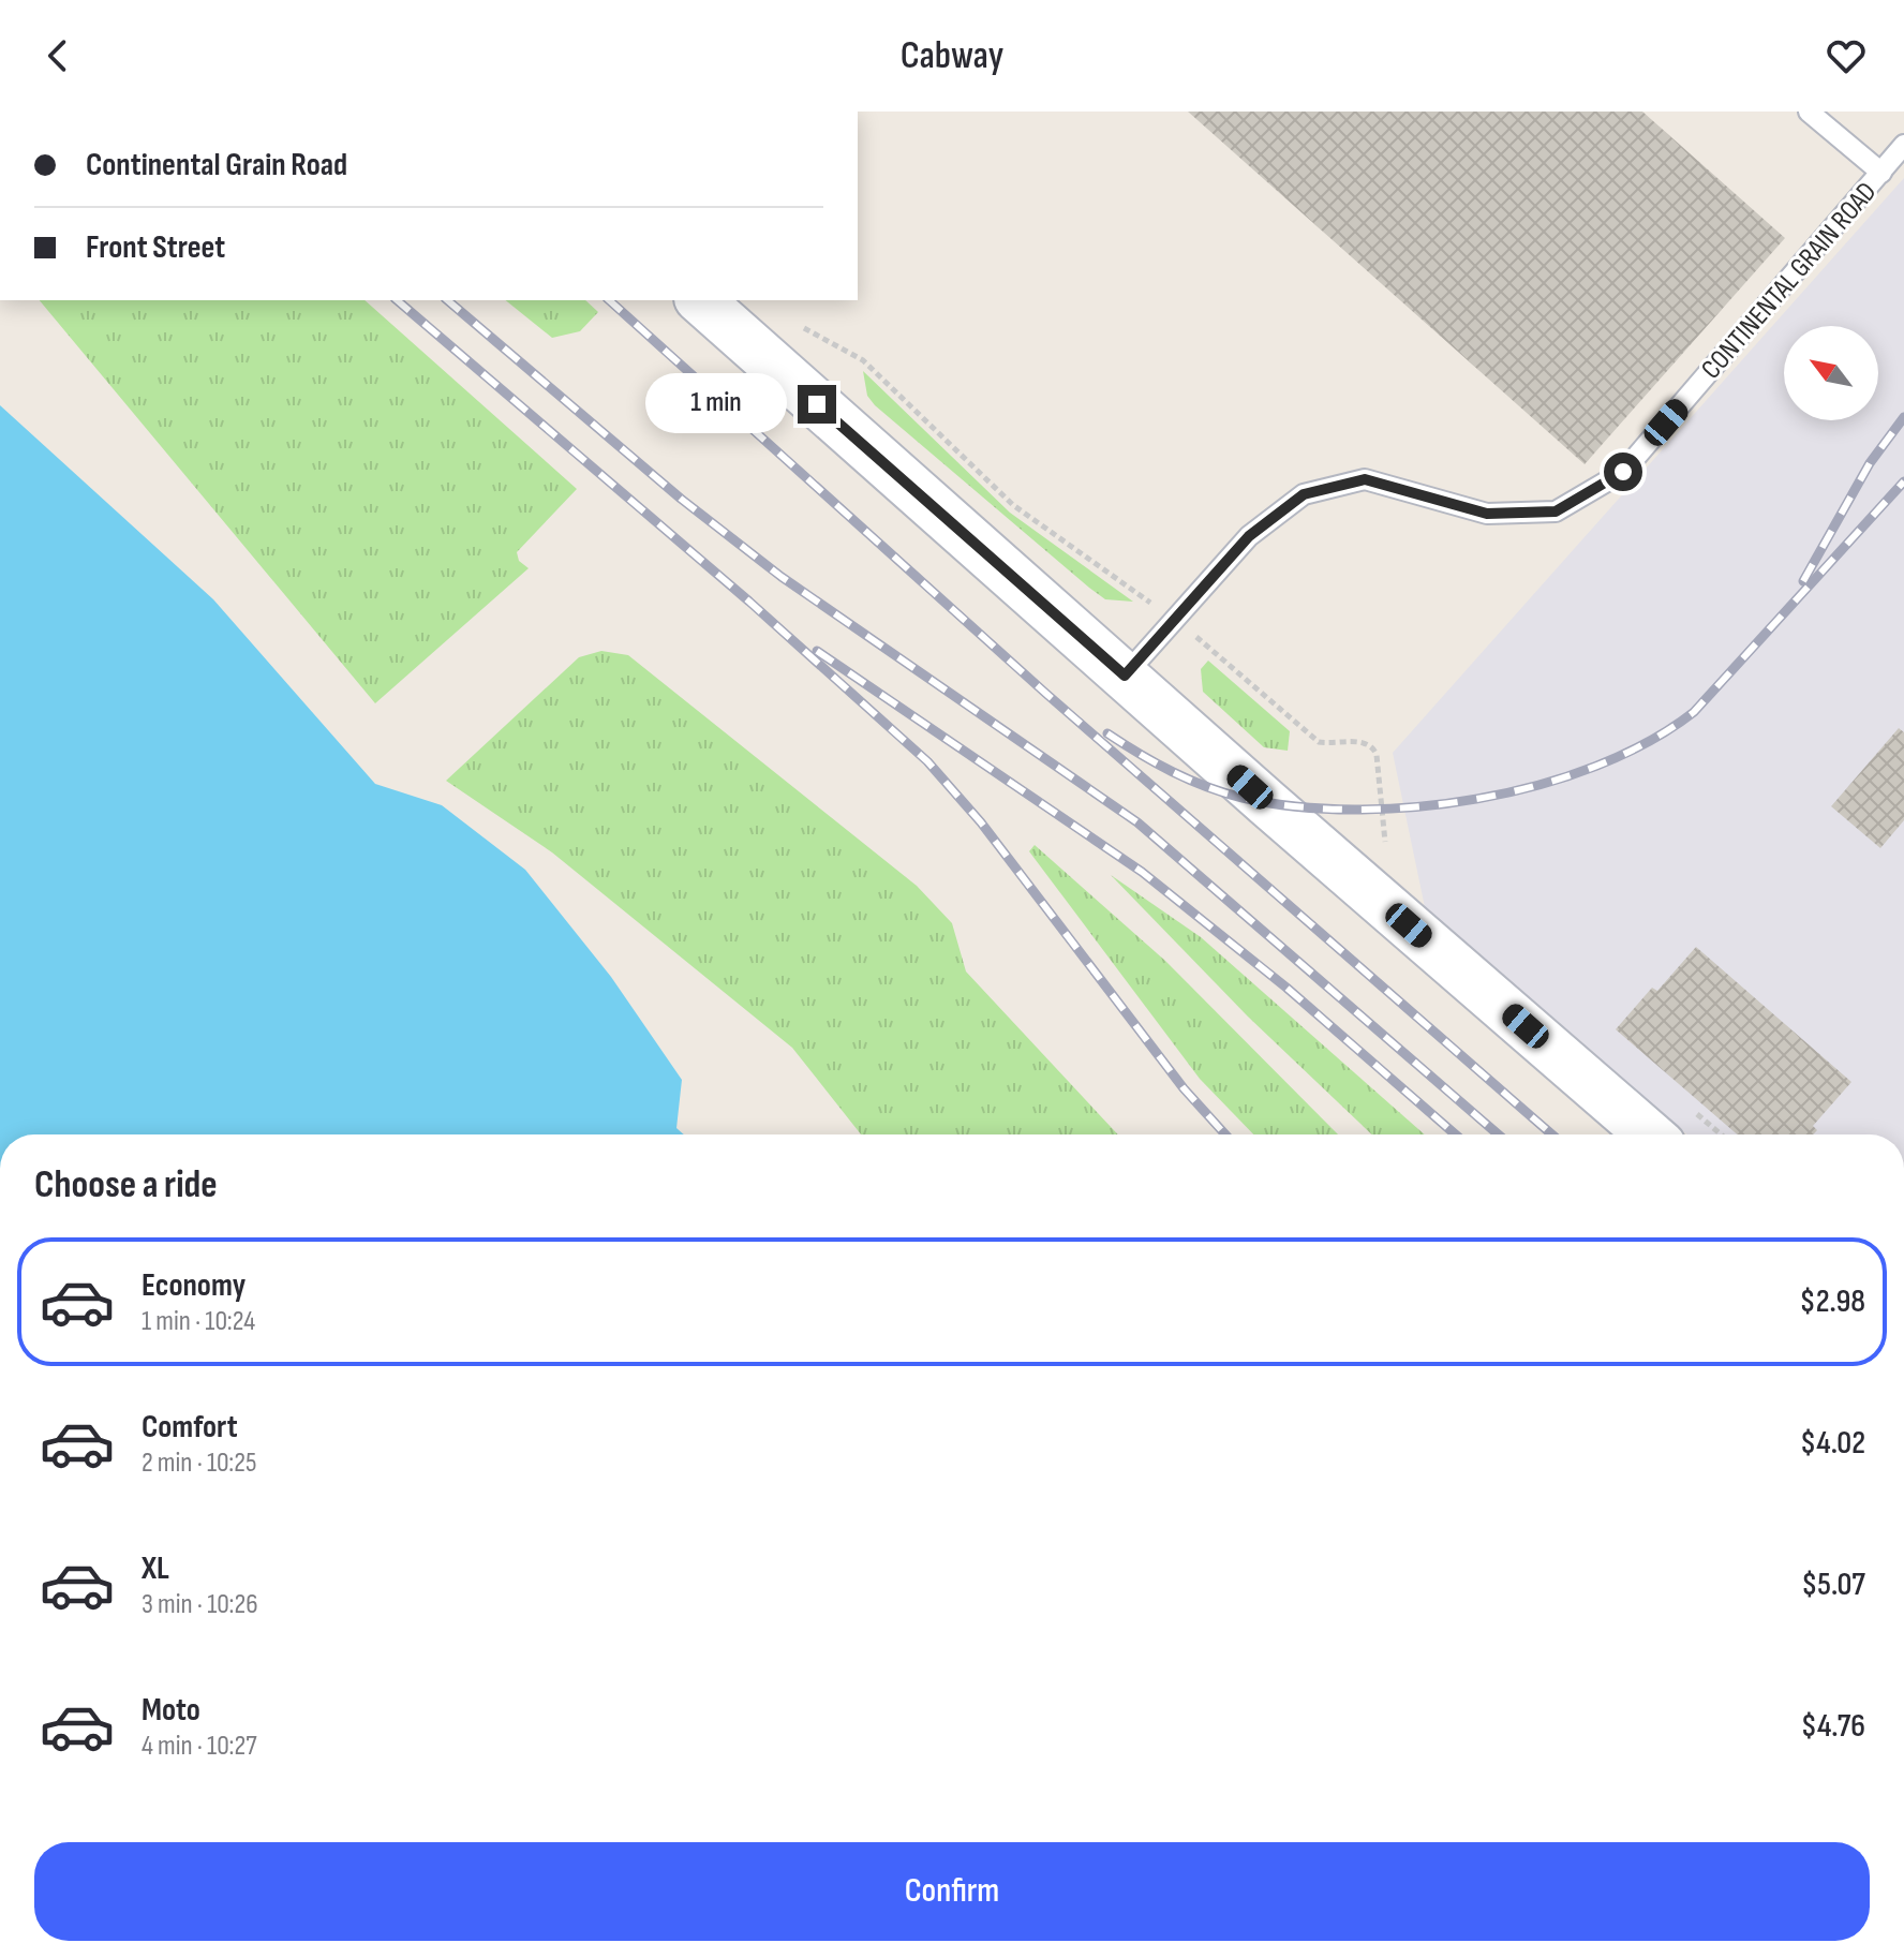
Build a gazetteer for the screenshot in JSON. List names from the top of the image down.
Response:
{
  "streets": {
    "lane": ["CONTINENTAL GRAIN ROAD"]
  },
  "north": "top left",
  "page": {
    "header": "Cabway",
    "banner": ["Continental Grain Road", "Front Street"],
    "bubble": "1 min",
    "heading": "Choose a ride",
    "list": [
      {
        "name": "Economy",
        "note": "1 min · 10:24",
        "value": "$2.98"
      },
      {
        "name": "Comfort",
        "note": "2 min · 10:25",
        "value": "$4.02"
      },
      {
        "name": "XL",
        "note": "3 min · 10:26",
        "value": "$5.07"
      },
      {
        "name": "Moto",
        "note": "4 min · 10:27",
        "value": "$4.76"
      }
    ],
    "buttons": "Confirm"
  }
}
